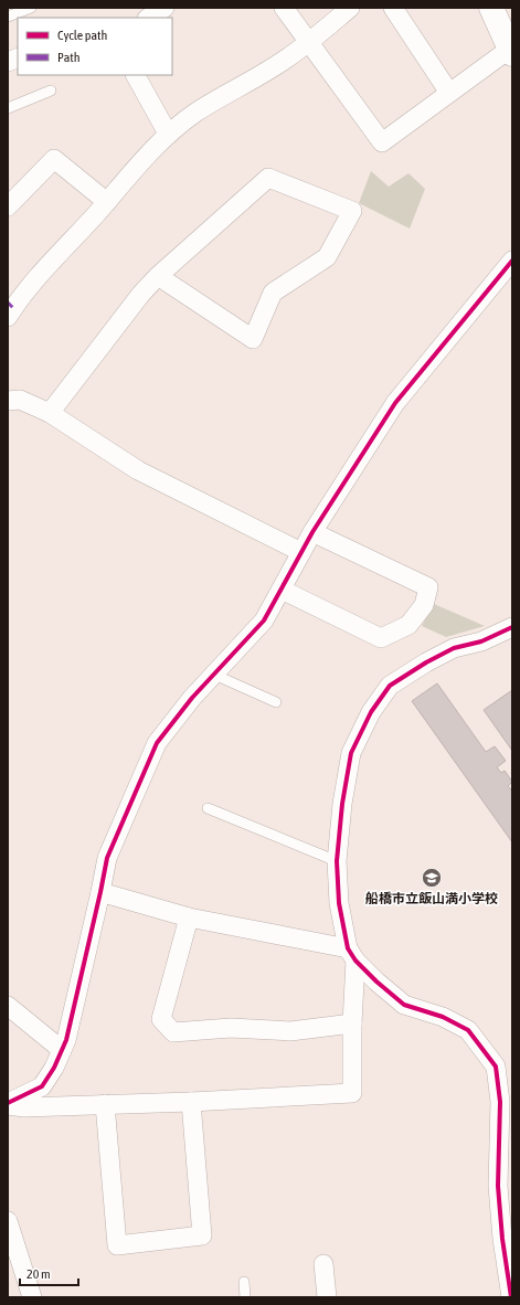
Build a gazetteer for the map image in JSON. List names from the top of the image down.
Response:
{
  "places": {
    "school or university": ["船橋市立飯山満小学校"]
  },
  "legend": ["Cycle path", "Path"],
  "scale_bar": "20 m"
}
